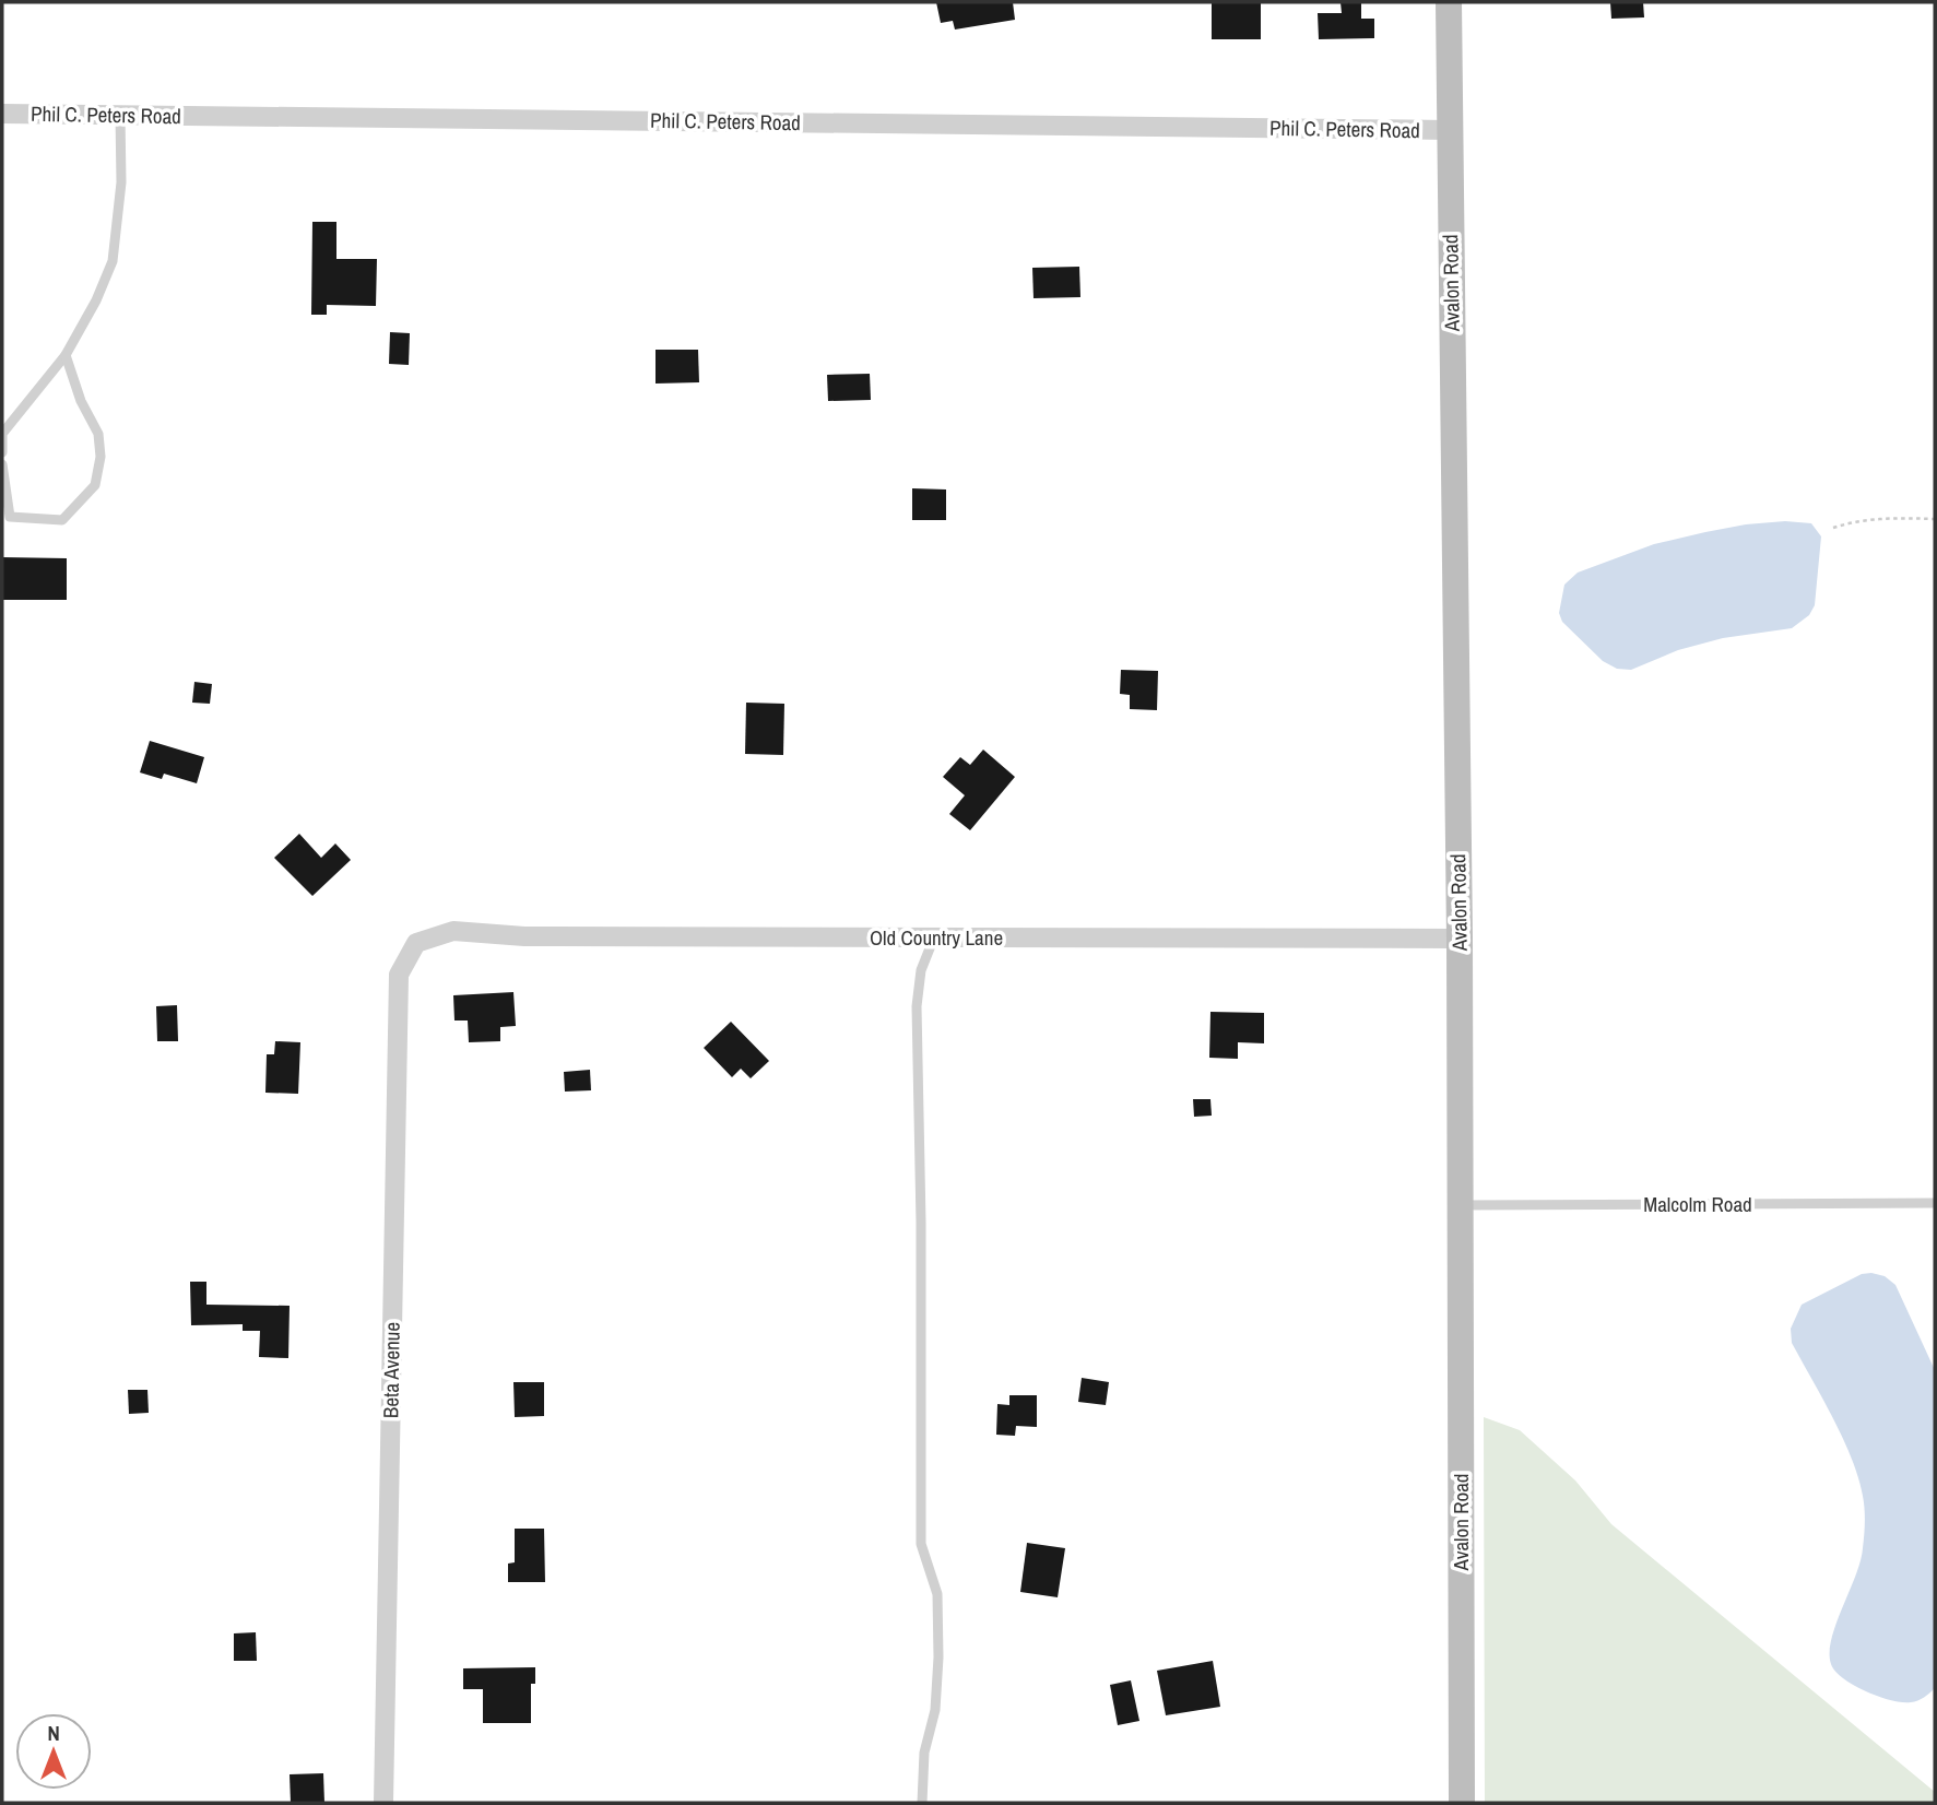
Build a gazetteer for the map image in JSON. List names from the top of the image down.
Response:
{
  "streets": {
    "main road": ["Avalon Road"],
    "street": ["Phil C. Peters Road", "Old Country Lane", "Beta Avenue"],
    "lane": ["Malcolm Road"]
  },
  "crossings": [
    ["Phil C. Peters Road", "Avalon Road"],
    ["Avalon Road", "Old Country Lane"],
    ["Avalon Road", "Malcolm Road"],
    ["Old Country Lane", "Beta Avenue"]
  ],
  "north": "top"
}
